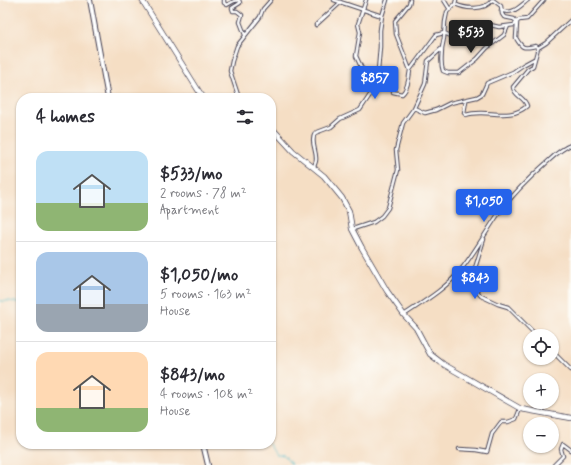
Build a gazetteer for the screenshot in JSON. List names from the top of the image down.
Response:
{
  "page": {
    "price": [
      "$533",
      "$857",
      "$1,050",
      "$843"
    ],
    "heading": "4 homes",
    "list": [
      {
        "name": "$533/mo",
        "note": "2 rooms · 78 m² · Apartment"
      },
      {
        "name": "$1,050/mo",
        "note": "5 rooms · 163 m² · House"
      },
      {
        "name": "$843/mo",
        "note": "4 rooms · 108 m² · House"
      }
    ],
    "map_buttons": ["+", "−"]
  }
}
